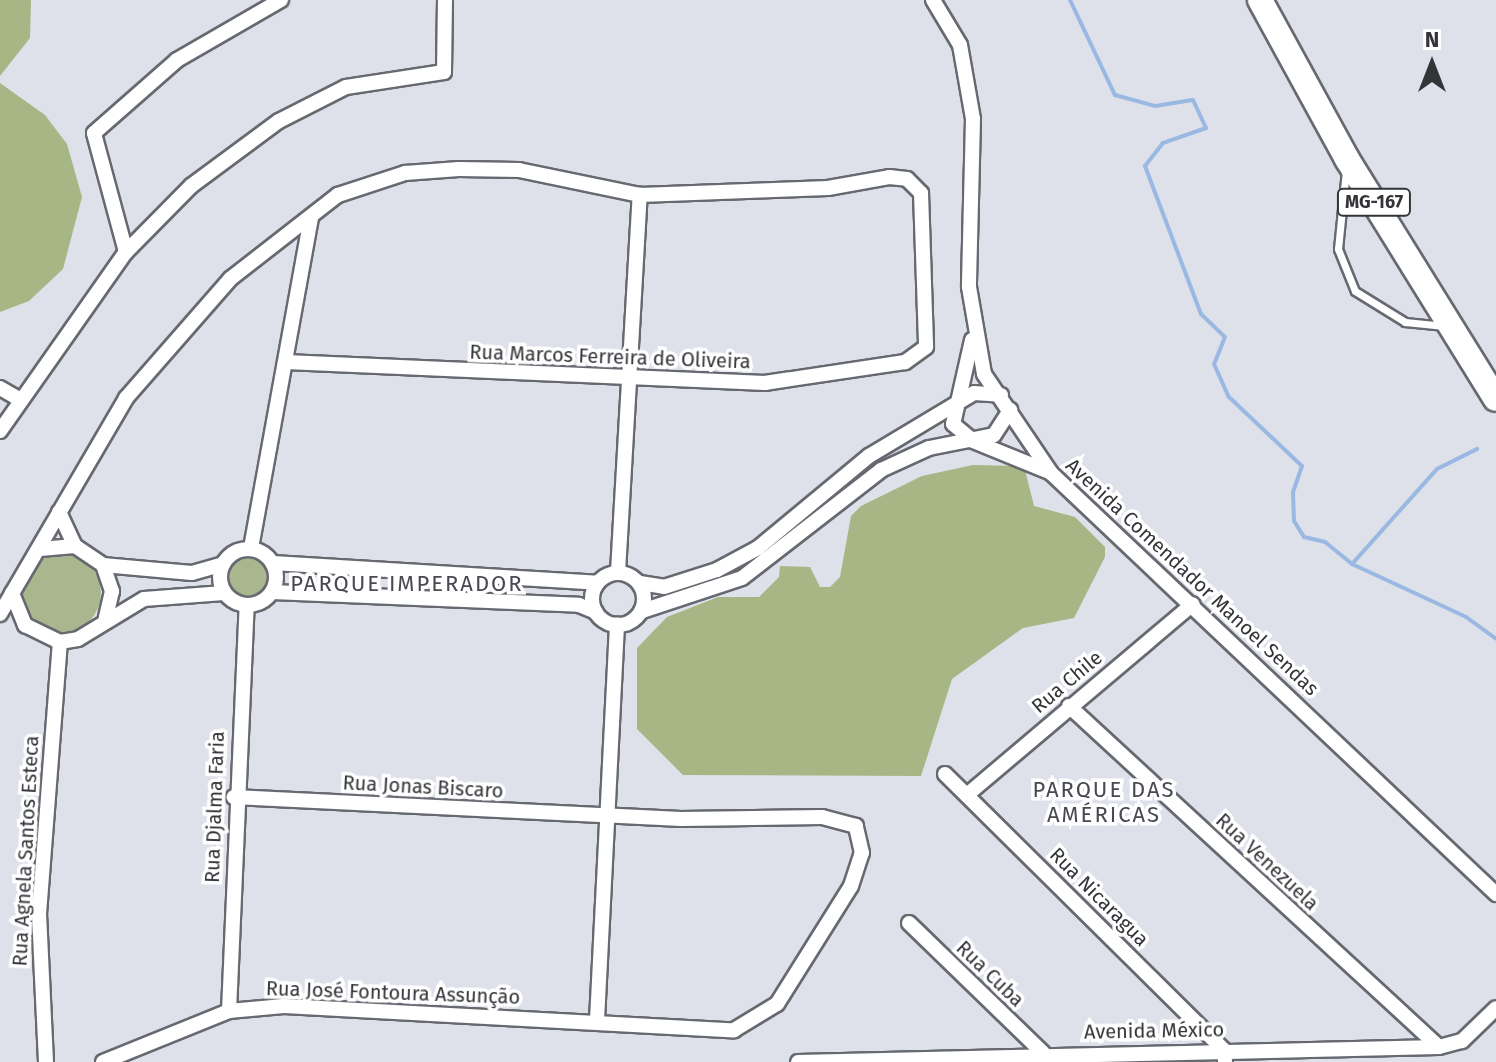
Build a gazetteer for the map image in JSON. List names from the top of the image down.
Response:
{
  "streets": {
    "main road": ["MG-167"],
    "street": [
      "Rua Marcos Ferreira de Oliveira",
      "Avenida Comendador Manoel Sendas",
      "Rua Chile",
      "Rua Jonas Biscaro",
      "Rua Djalma Faria",
      "Rua Agnela Santos Esteca",
      "Rua Venezuela",
      "Rua Nicaragua",
      "Rua Cuba",
      "Rua José Fontoura Assunção",
      "Avenida México"
    ]
  },
  "crossings": [
    ["Avenida Comendador Manoel Sendas", "Rua Chile"],
    ["Rua Chile", "Rua Venezuela"],
    ["Rua Chile", "Rua Nicaragua"],
    ["Rua Jonas Biscaro", "Rua Djalma Faria"],
    ["Rua Jonas Biscaro", "Rua José Fontoura Assunção"],
    ["Rua Djalma Faria", "Rua José Fontoura Assunção"],
    ["Rua Venezuela", "Avenida México"],
    ["Rua Nicaragua", "Avenida México"],
    ["Rua Cuba", "Avenida México"]
  ],
  "districts": ["PARQUE IMPERADOR", "PARQUE DAS AMÉRICAS"],
  "north": "top"
}
